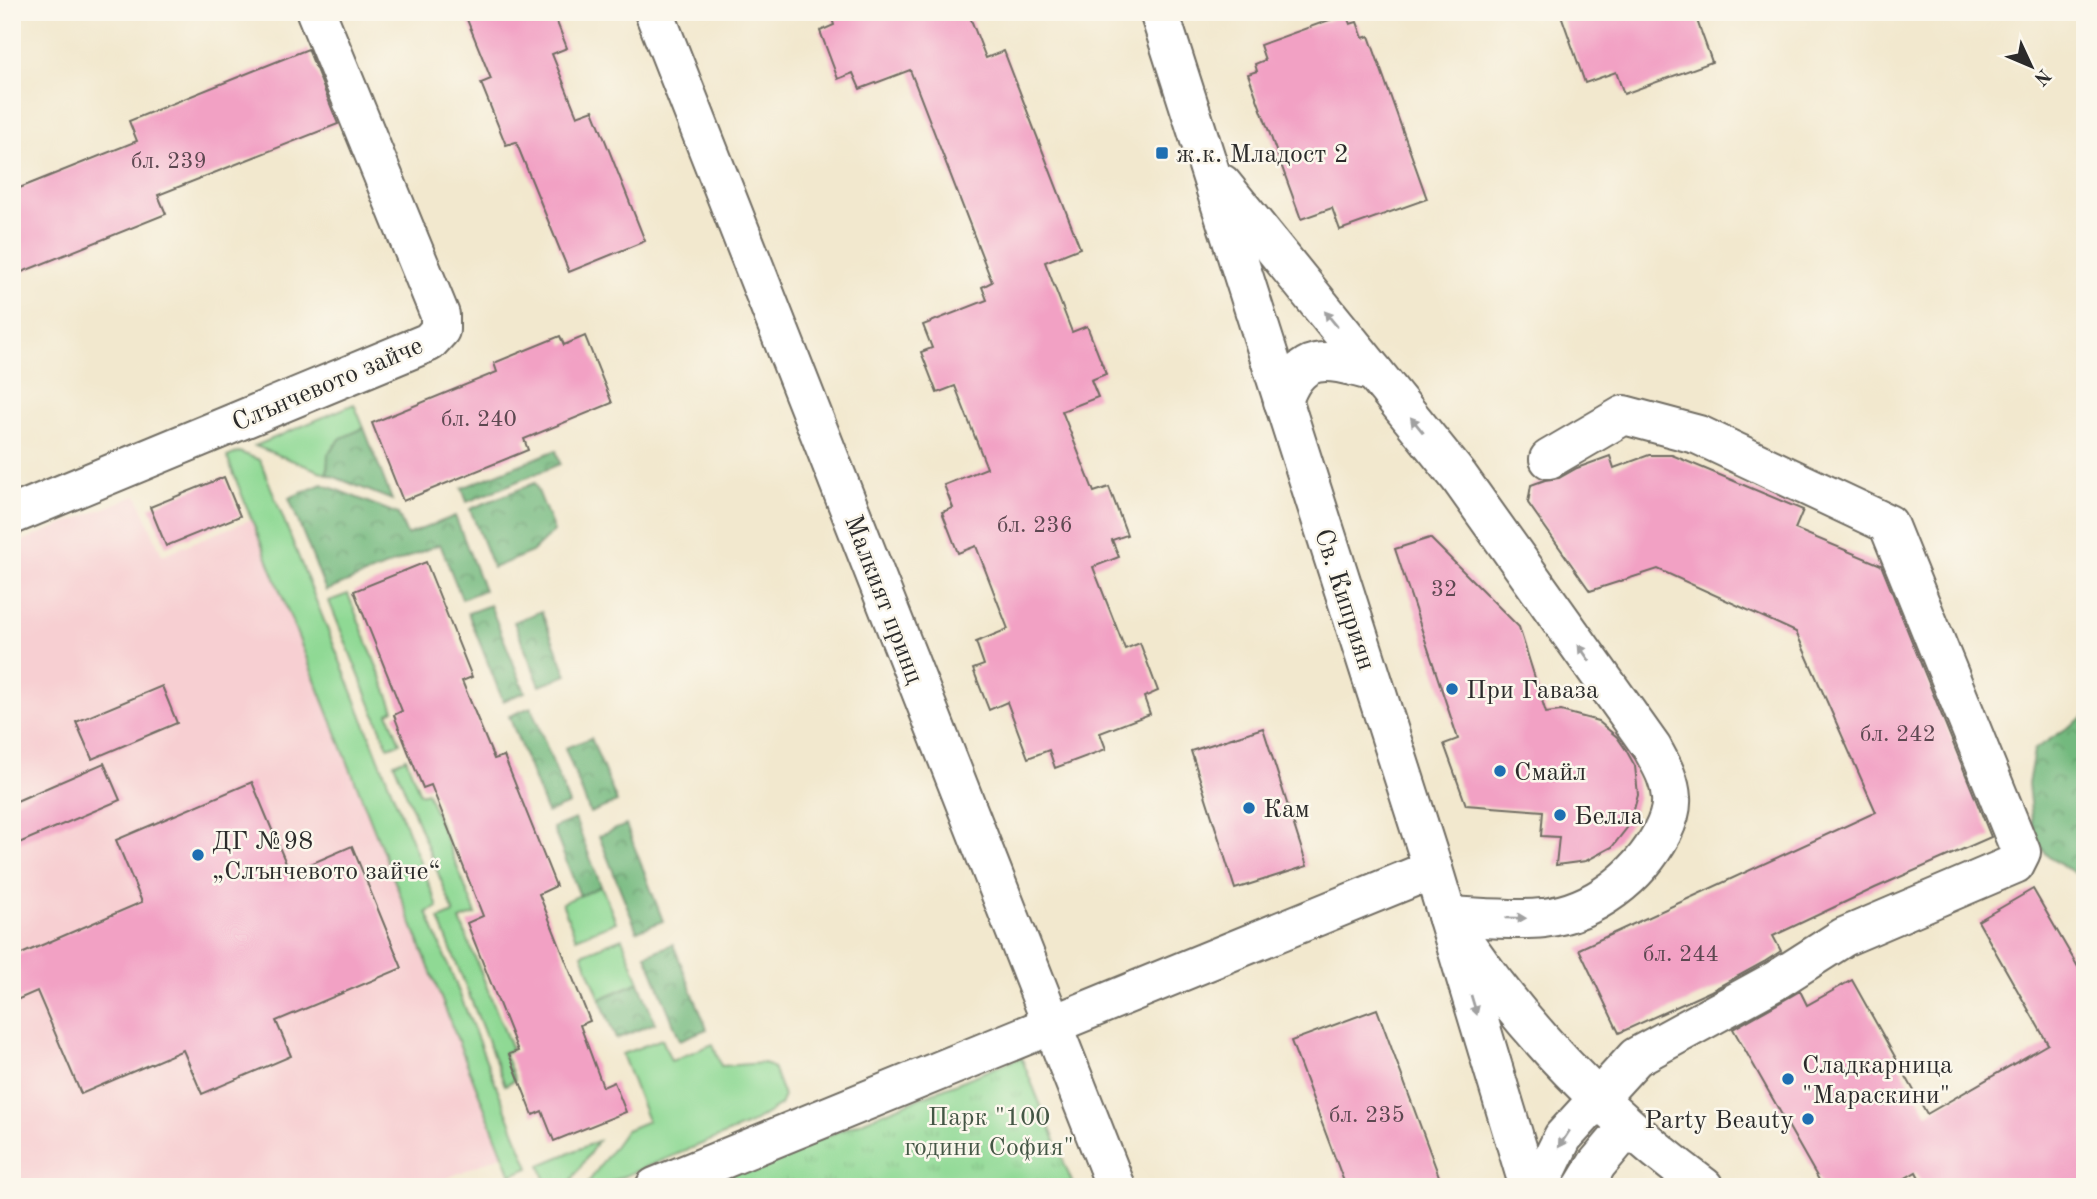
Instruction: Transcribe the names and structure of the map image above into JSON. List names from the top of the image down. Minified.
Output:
{"streets":{"street":["Слънчевото зайче","Малкият принц","Св. Киприян"]},"parks":["Парк \"100 години София\""],"places":{"transit":["ж.к. Младост 2"],"other":["При Гаваза","Смайл","Кам","Белла","ДГ №98 „Слънчевото зайче“","Сладкарница \"Мараскини\"","Party Beauty"]},"house_numbers":["бл. 239","бл. 240","бл. 236","32","бл. 242","бл. 244","бл. 235"],"north":"bottom right"}
